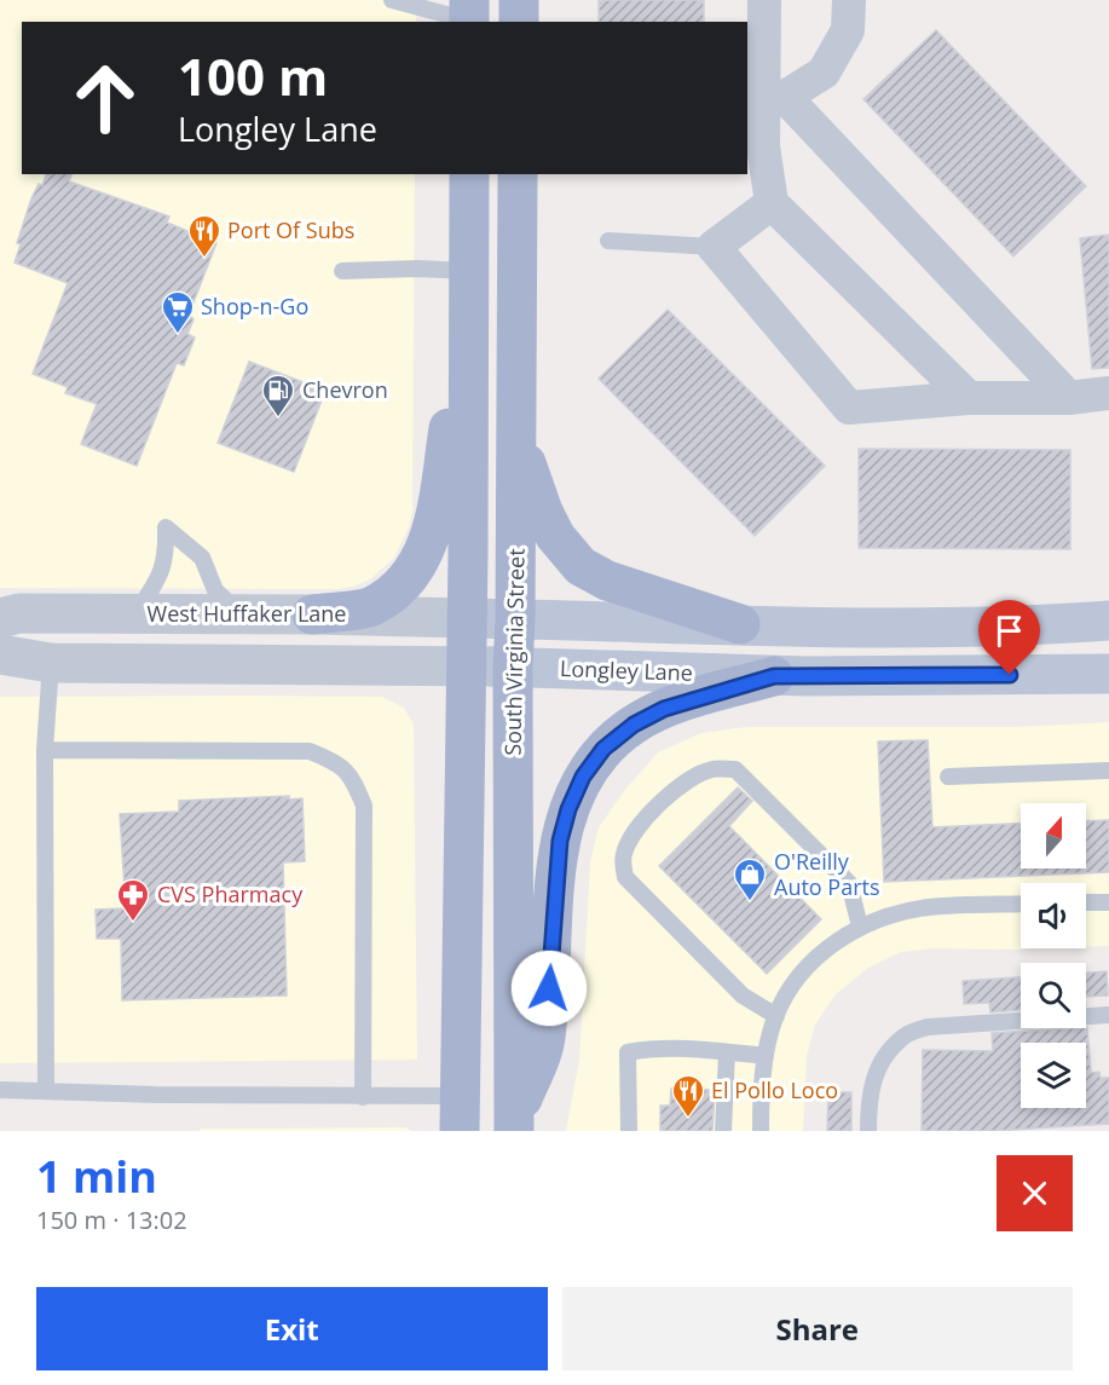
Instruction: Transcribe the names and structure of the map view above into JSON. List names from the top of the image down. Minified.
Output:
{"streets":{"main road":["South Virginia Street","Longley Lane"],"street":["West Huffaker Lane"]},"crossings":[["West Huffaker Lane","South Virginia Street"],["South Virginia Street","Longley Lane"]],"places":{"restaurant":["Port Of Subs","El Pollo Loco"],"supermarket":["Shop-n-Go"],"fuel station":["Chevron"],"shop":["O'Reilly Auto Parts"],"pharmacy":["CVS Pharmacy"]},"north":"top","page":{"turn":["100 m","Longley Lane"],"heading":["1 min","150 m · 13:02"],"buttons":["Exit","Share"]}}
